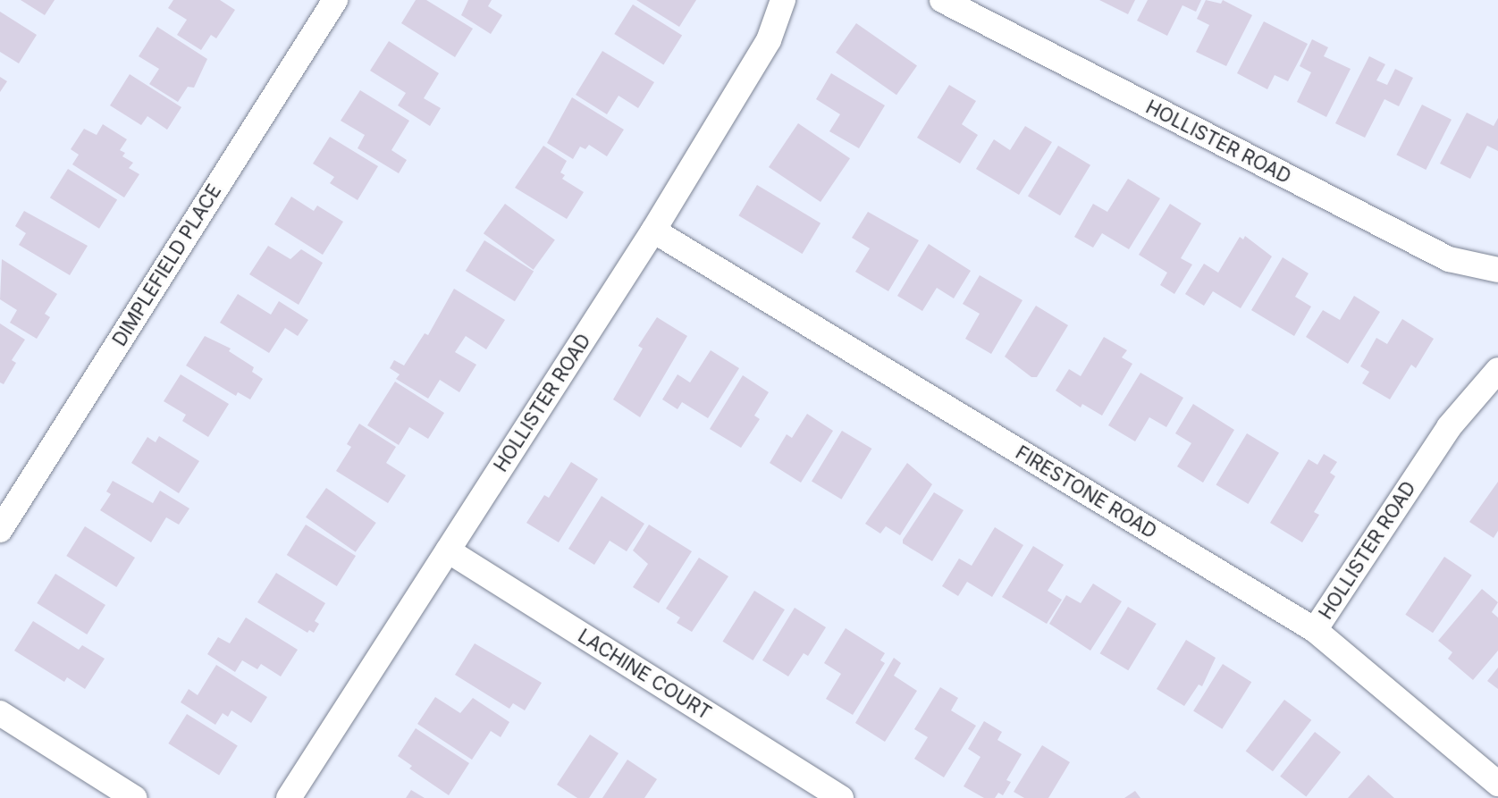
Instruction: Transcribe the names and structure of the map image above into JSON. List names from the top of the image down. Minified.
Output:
{"streets":{"street":["HOLLISTER ROAD","DIMPLEFIELD PLACE","FIRESTONE ROAD","LACHINE COURT"]},"crossings":[["HOLLISTER ROAD","FIRESTONE ROAD"],["HOLLISTER ROAD","LACHINE COURT"]]}
